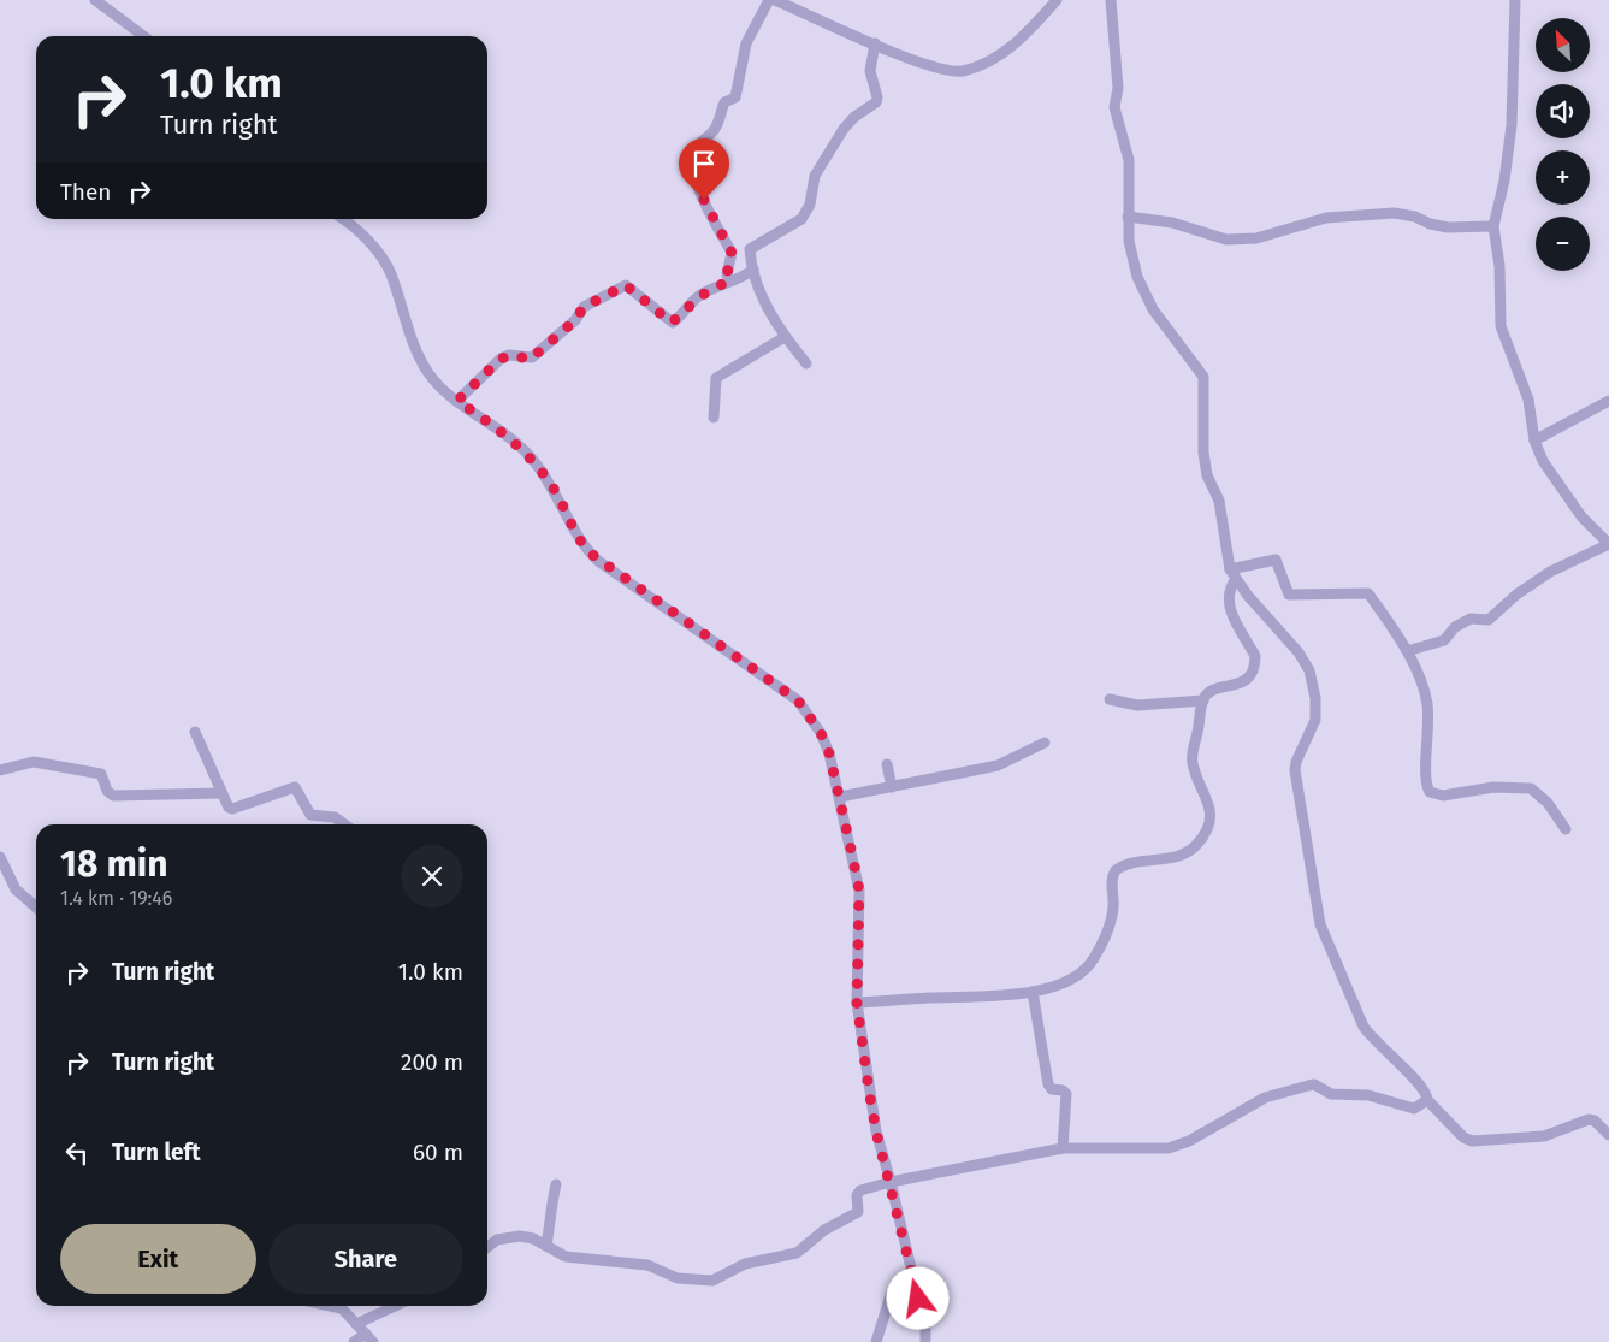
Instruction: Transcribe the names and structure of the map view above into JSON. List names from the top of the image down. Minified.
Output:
{"north":"top left","page":{"map_buttons":["+","−"],"turn":["1.0 km","Turn right"],"then":"Then","heading":["18 min","1.4 km · 19:46"],"list":[{"name":"Turn right","value":"1.0 km"},{"name":"Turn right","value":"200 m"},{"name":"Turn left","value":"60 m"}],"buttons":["Exit","Share"]}}
